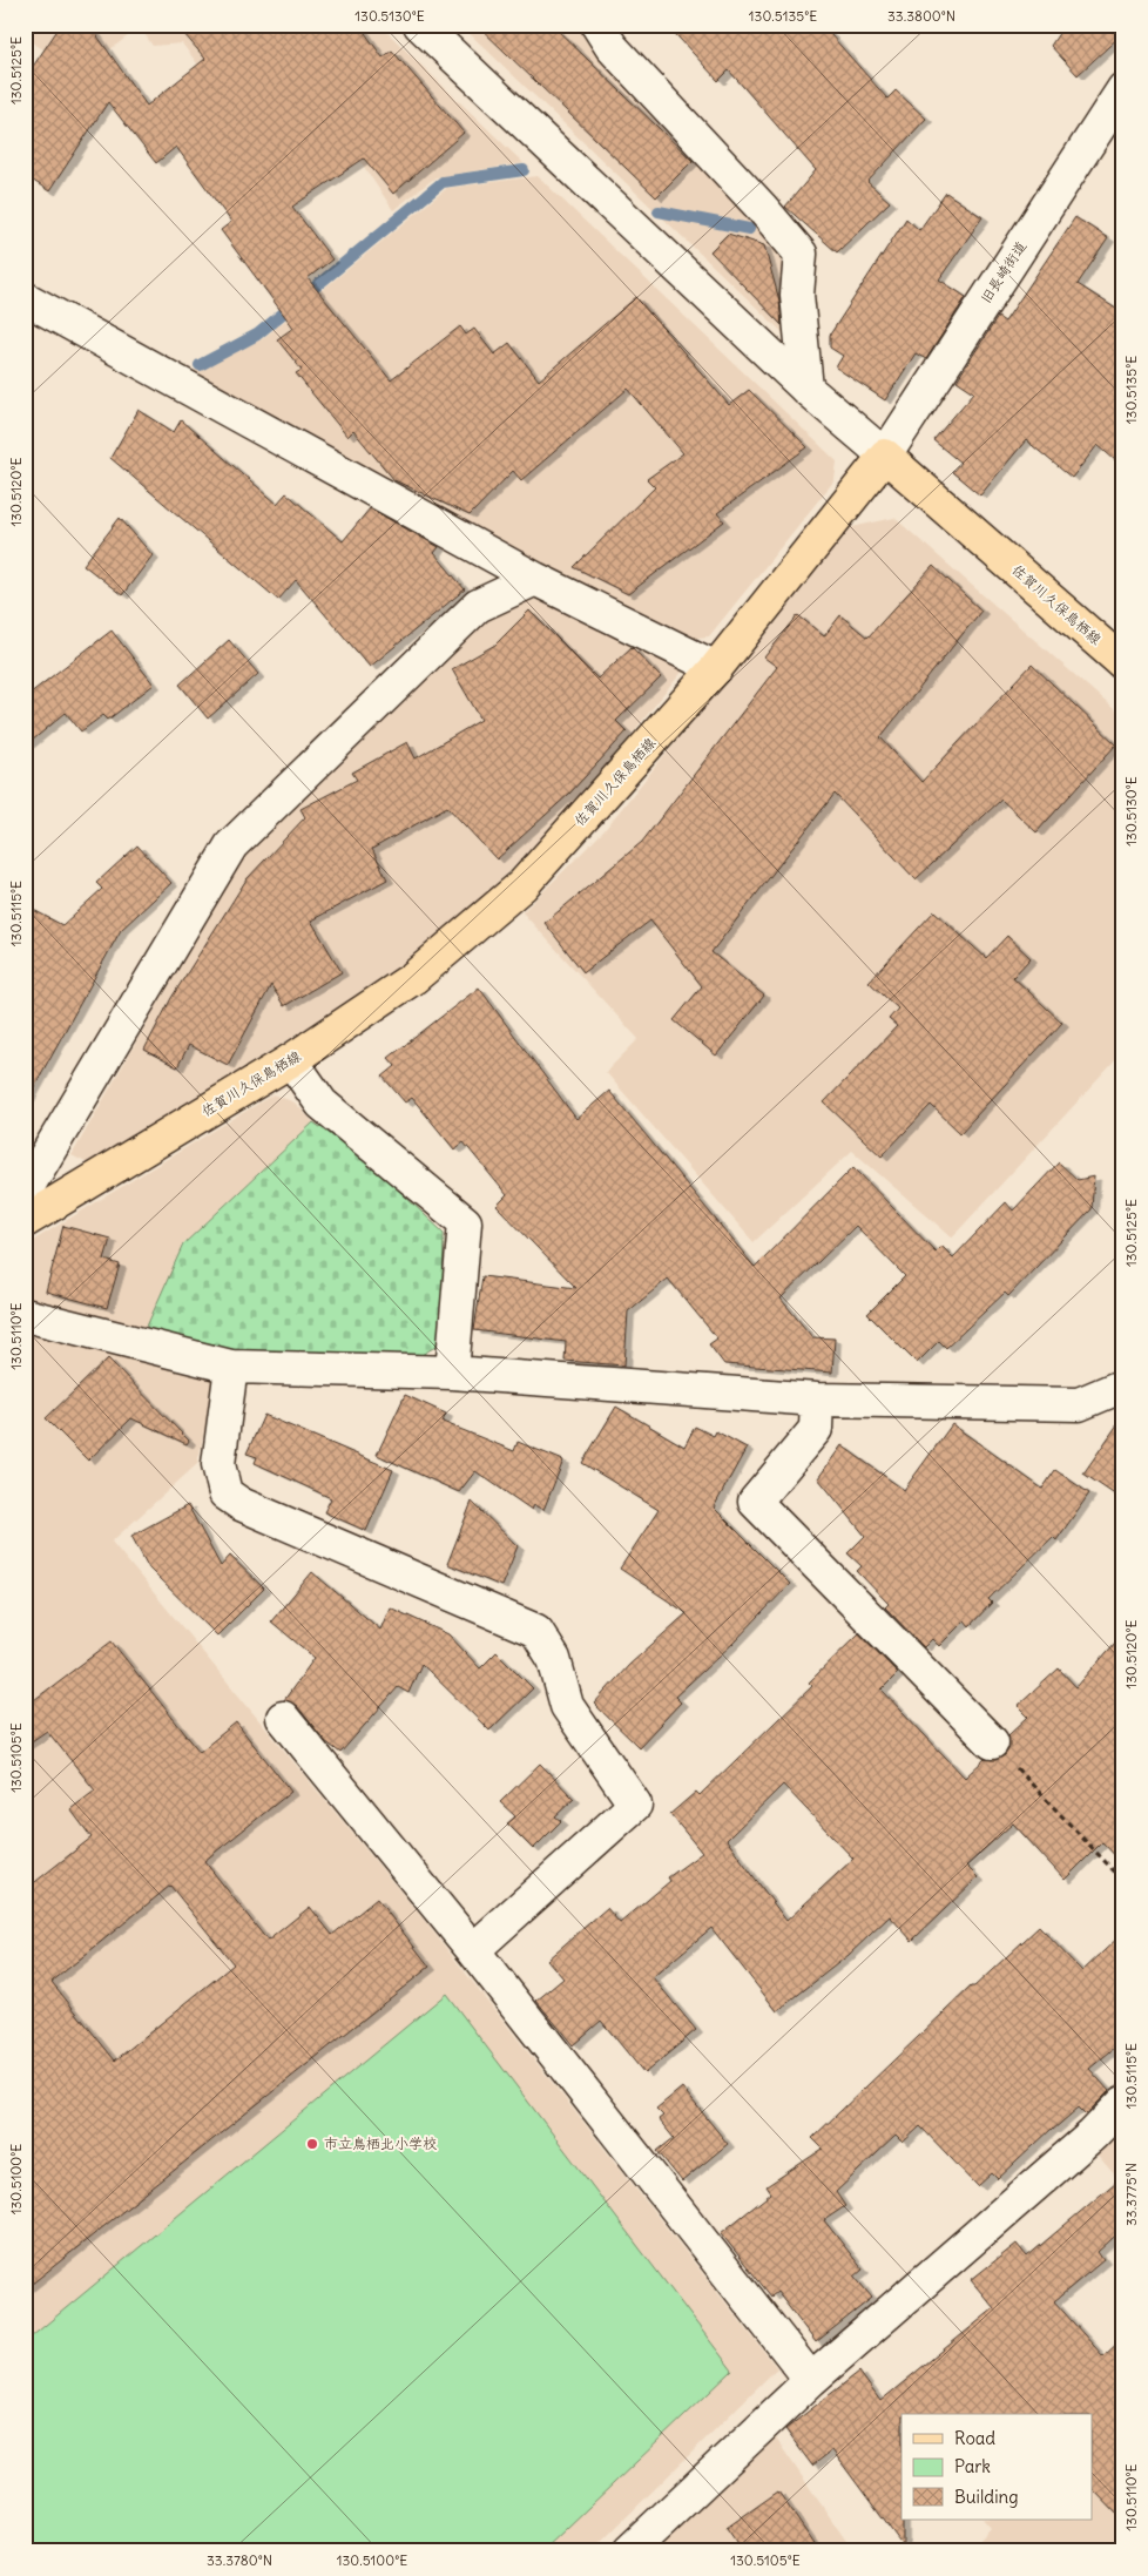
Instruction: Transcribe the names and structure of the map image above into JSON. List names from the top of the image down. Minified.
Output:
{"streets":{"main road":["佐賀川久保鳥栖線"],"street":["旧長崎街道"]},"crossings":[["旧長崎街道","佐賀川久保鳥栖線"]],"places":["市立鳥栖北小学校"],"legend":["Road","Park","Building"],"coordinates":["130.5130°E","130.5135°E","33.3800°N","130.5125°E","130.5120°E","130.5115°E","130.5110°E","130.5105°E","130.5100°E","33.3775°N","33.3780°N"]}
